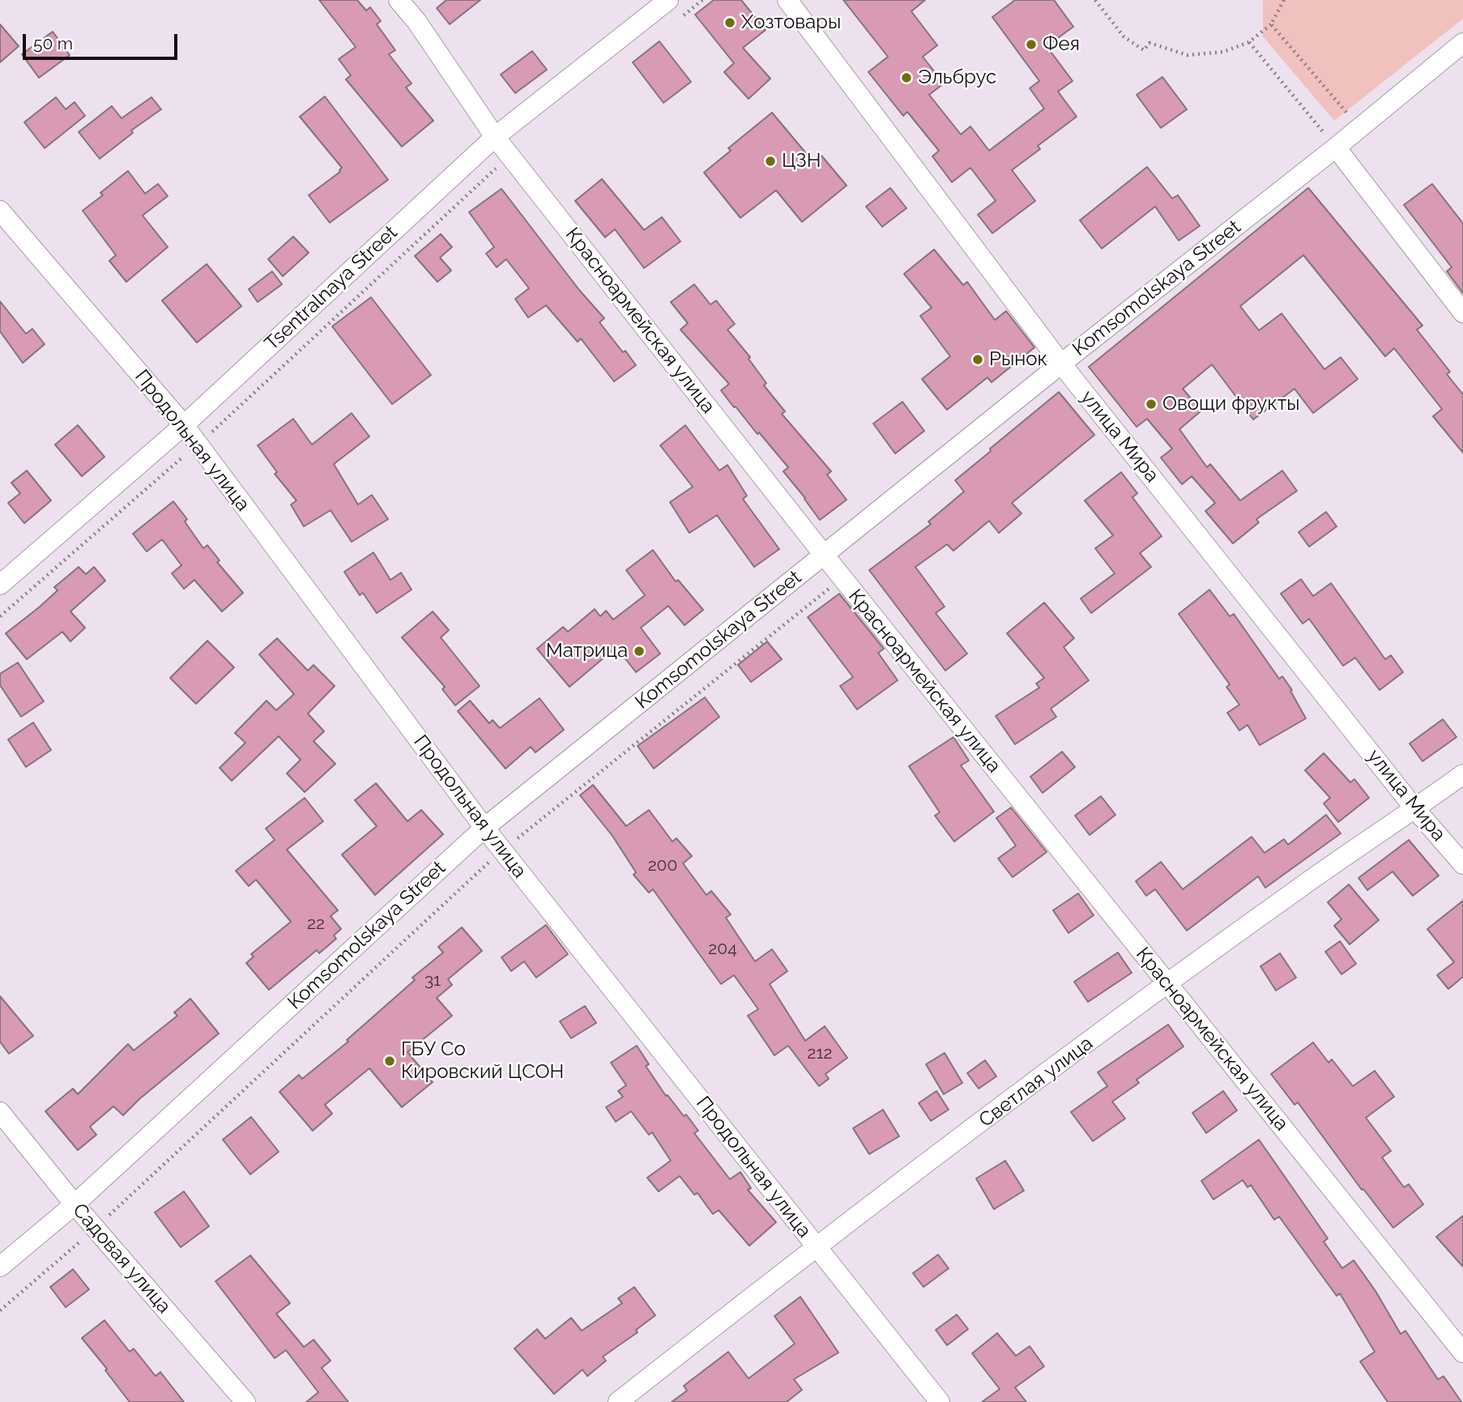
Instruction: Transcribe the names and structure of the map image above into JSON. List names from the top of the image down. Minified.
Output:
{"streets":{"street":["Tsentralnaya Street","Komsomolskaya Street","Красноармейская улица","улица Мира","Продольная улица","Светлая улица","Садовая улица"]},"crossings":[["Tsentralnaya Street","Красноармейская улица"],["Tsentralnaya Street","Продольная улица"],["Komsomolskaya Street","Красноармейская улица"],["Komsomolskaya Street","улица Мира"],["Komsomolskaya Street","Продольная улица"],["Komsomolskaya Street","Садовая улица"],["Красноармейская улица","Светлая улица"],["улица Мира","Светлая улица"],["Продольная улица","Светлая улица"]],"places":["Хозтовары","Фея","Эльбрус","ЦЗН","Рынок","Овощи фрукты","Матрица","ГБУ Со Кировский ЦСОН"],"house_numbers":["200","22","204","31","212"],"scale_bar":"50 m"}
